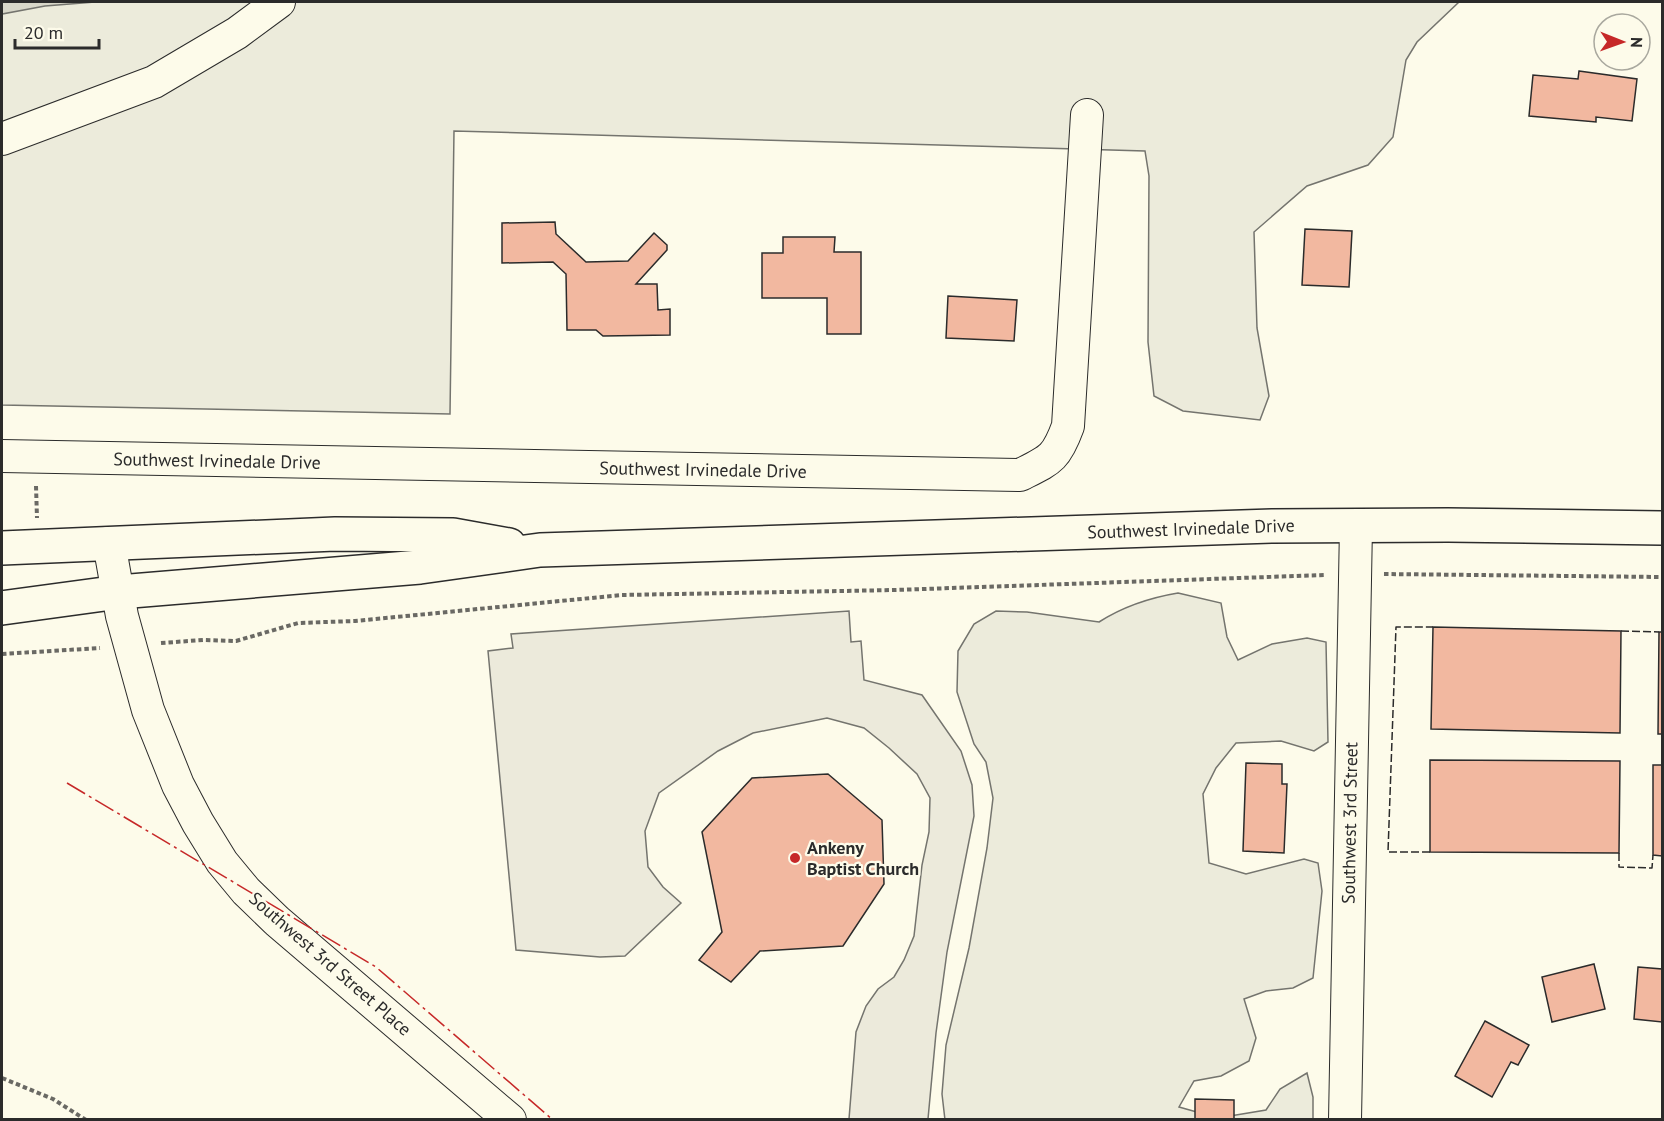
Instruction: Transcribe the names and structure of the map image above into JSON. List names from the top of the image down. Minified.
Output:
{"streets":{"main road":["Southwest Irvinedale Drive"],"street":["Southwest 3rd Street","Southwest 3rd Street Place"]},"crossings":[["Southwest Irvinedale Drive","Southwest 3rd Street"],["Southwest Irvinedale Drive","Southwest 3rd Street Place"]],"places":["Ankeny Baptist Church"],"scale_bar":"20 m","north":"right"}
